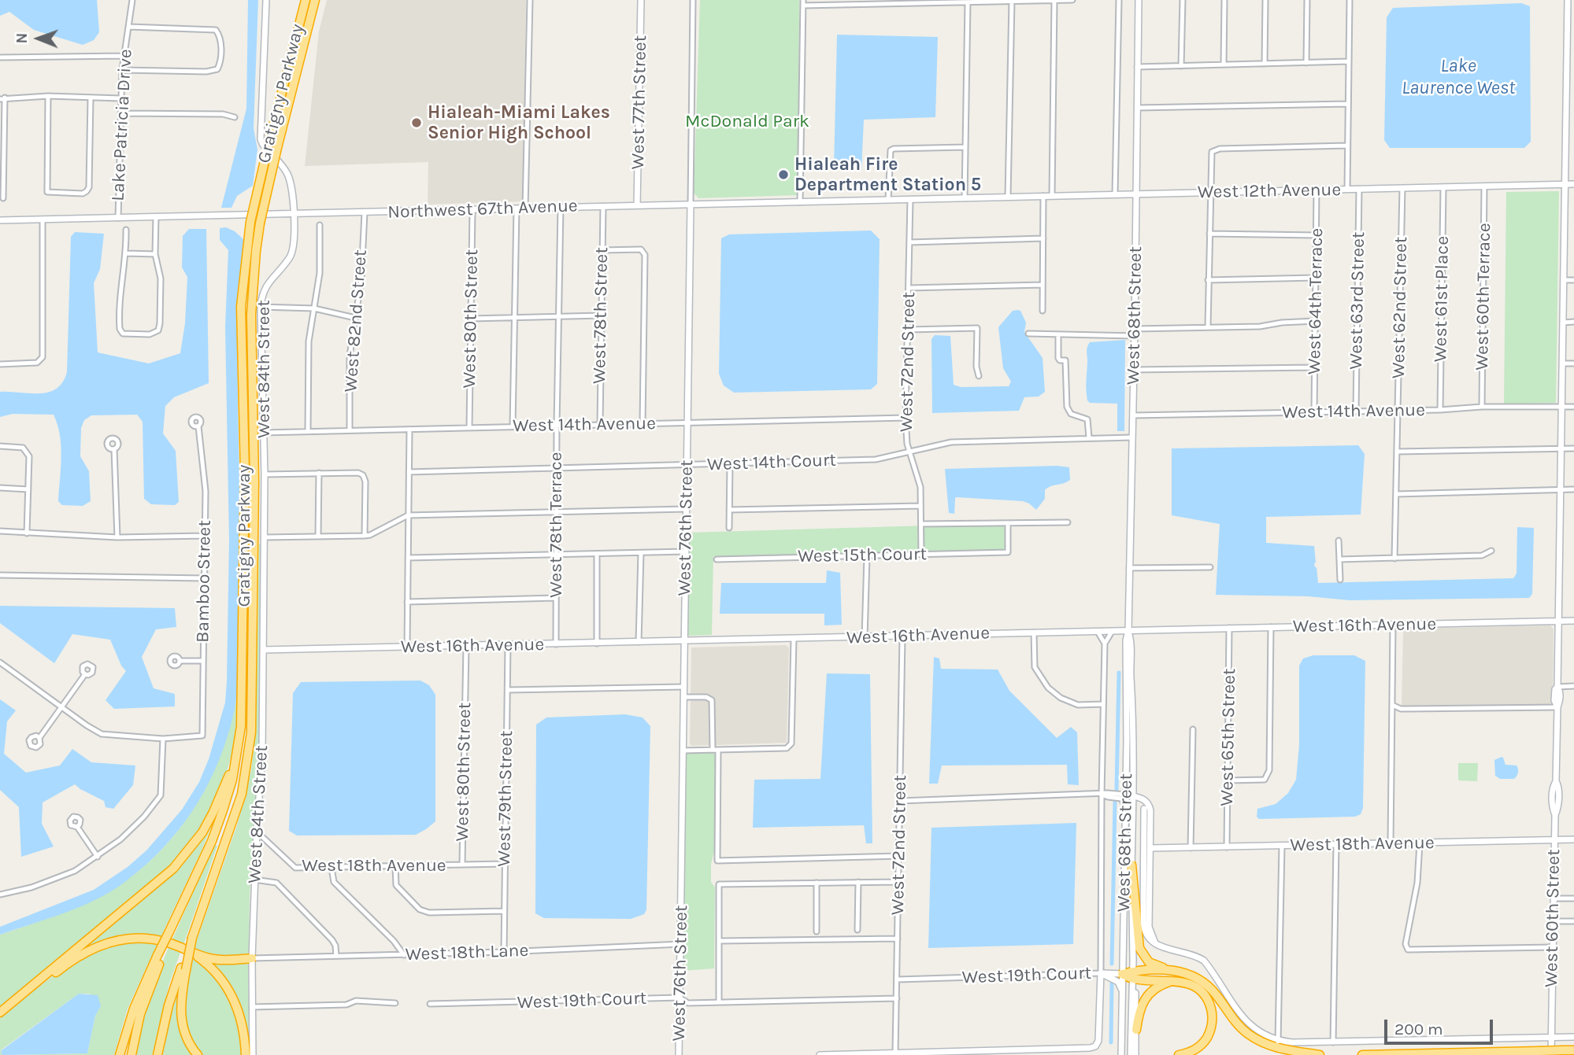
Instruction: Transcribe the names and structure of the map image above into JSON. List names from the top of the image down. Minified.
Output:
{"streets":{"highway":["Gratigny Parkway"],"street":["West 77th Street","Lake Patricia Drive","West 12th Avenue","Northwest 67th Avenue","West 60th Terrace","West 61st Place","West 63rd Street","West 64th Terrace","West 62nd Street","West 78th Street","West 68th Street","West 80th Street","West 82nd Street","West 72nd Street","West 84th Street","West 14th Avenue","West 14th Court","West 78th Terrace","West 76th Street","West 15th Court","Bamboo Street","West 16th Avenue","West 65th Street","West 79th Street","West 18th Avenue","West 60th Street","West 18th Lane","West 19th Court"]},"crossings":[["West 77th Street","Northwest 67th Avenue"],["Lake Patricia Drive","Northwest 67th Avenue"],["West 12th Avenue","Northwest 67th Avenue"],["West 12th Avenue","West 60th Terrace"],["West 12th Avenue","West 61st Place"],["West 12th Avenue","West 63rd Street"],["West 12th Avenue","West 64th Terrace"],["West 12th Avenue","West 62nd Street"],["West 12th Avenue","West 68th Street"],["West 12th Avenue","West 60th Street"],["Northwest 67th Avenue","West 78th Street"],["Northwest 67th Avenue","West 80th Street"],["Northwest 67th Avenue","West 82nd Street"],["Northwest 67th Avenue","West 72nd Street"],["Northwest 67th Avenue","West 84th Street"],["Northwest 67th Avenue","West 78th Terrace"],["Northwest 67th Avenue","West 76th Street"],["West 60th Terrace","West 14th Avenue"],["West 61st Place","West 14th Avenue"],["West 63rd Street","West 14th Avenue"],["West 64th Terrace","West 14th Avenue"],["West 62nd Street","West 14th Avenue"],["West 78th Street","West 14th Avenue"],["West 68th Street","West 72nd Street"],["West 68th Street","West 14th Avenue"],["West 68th Street","West 14th Court"],["West 68th Street","West 16th Avenue"],["West 68th Street","West 19th Court"],["West 80th Street","West 14th Avenue"],["West 80th Street","West 16th Avenue"],["West 80th Street","West 18th Avenue"],["West 82nd Street","West 14th Avenue"],["West 72nd Street","West 14th Avenue"],["West 72nd Street","West 14th Court"],["West 72nd Street","West 15th Court"],["West 72nd Street","West 16th Avenue"],["West 72nd Street","West 19th Court"],["West 84th Street","West 14th Avenue"],["West 84th Street","West 16th Avenue"],["West 84th Street","West 18th Avenue"],["West 84th Street","West 18th Lane"],["West 14th Avenue","West 78th Terrace"],["West 14th Avenue","West 76th Street"],["West 14th Avenue","West 60th Street"],["West 14th Court","West 78th Terrace"],["West 14th Court","West 76th Street"],["West 78th Terrace","West 16th Avenue"],["West 76th Street","West 16th Avenue"],["West 76th Street","West 18th Lane"],["West 76th Street","West 19th Court"],["West 16th Avenue","West 65th Street"],["West 16th Avenue","West 79th Street"],["West 16th Avenue","West 60th Street"],["West 65th Street","West 18th Avenue"],["West 79th Street","West 18th Avenue"],["West 79th Street","West 18th Lane"],["West 18th Avenue","West 60th Street"]],"water":["Lake Laurence West"],"parks":["McDonald Park"],"places":["Hialeah-Miami Lakes Senior High School","Hialeah Fire Department Station 5"],"scale_bar":"200 m","north":"left"}
